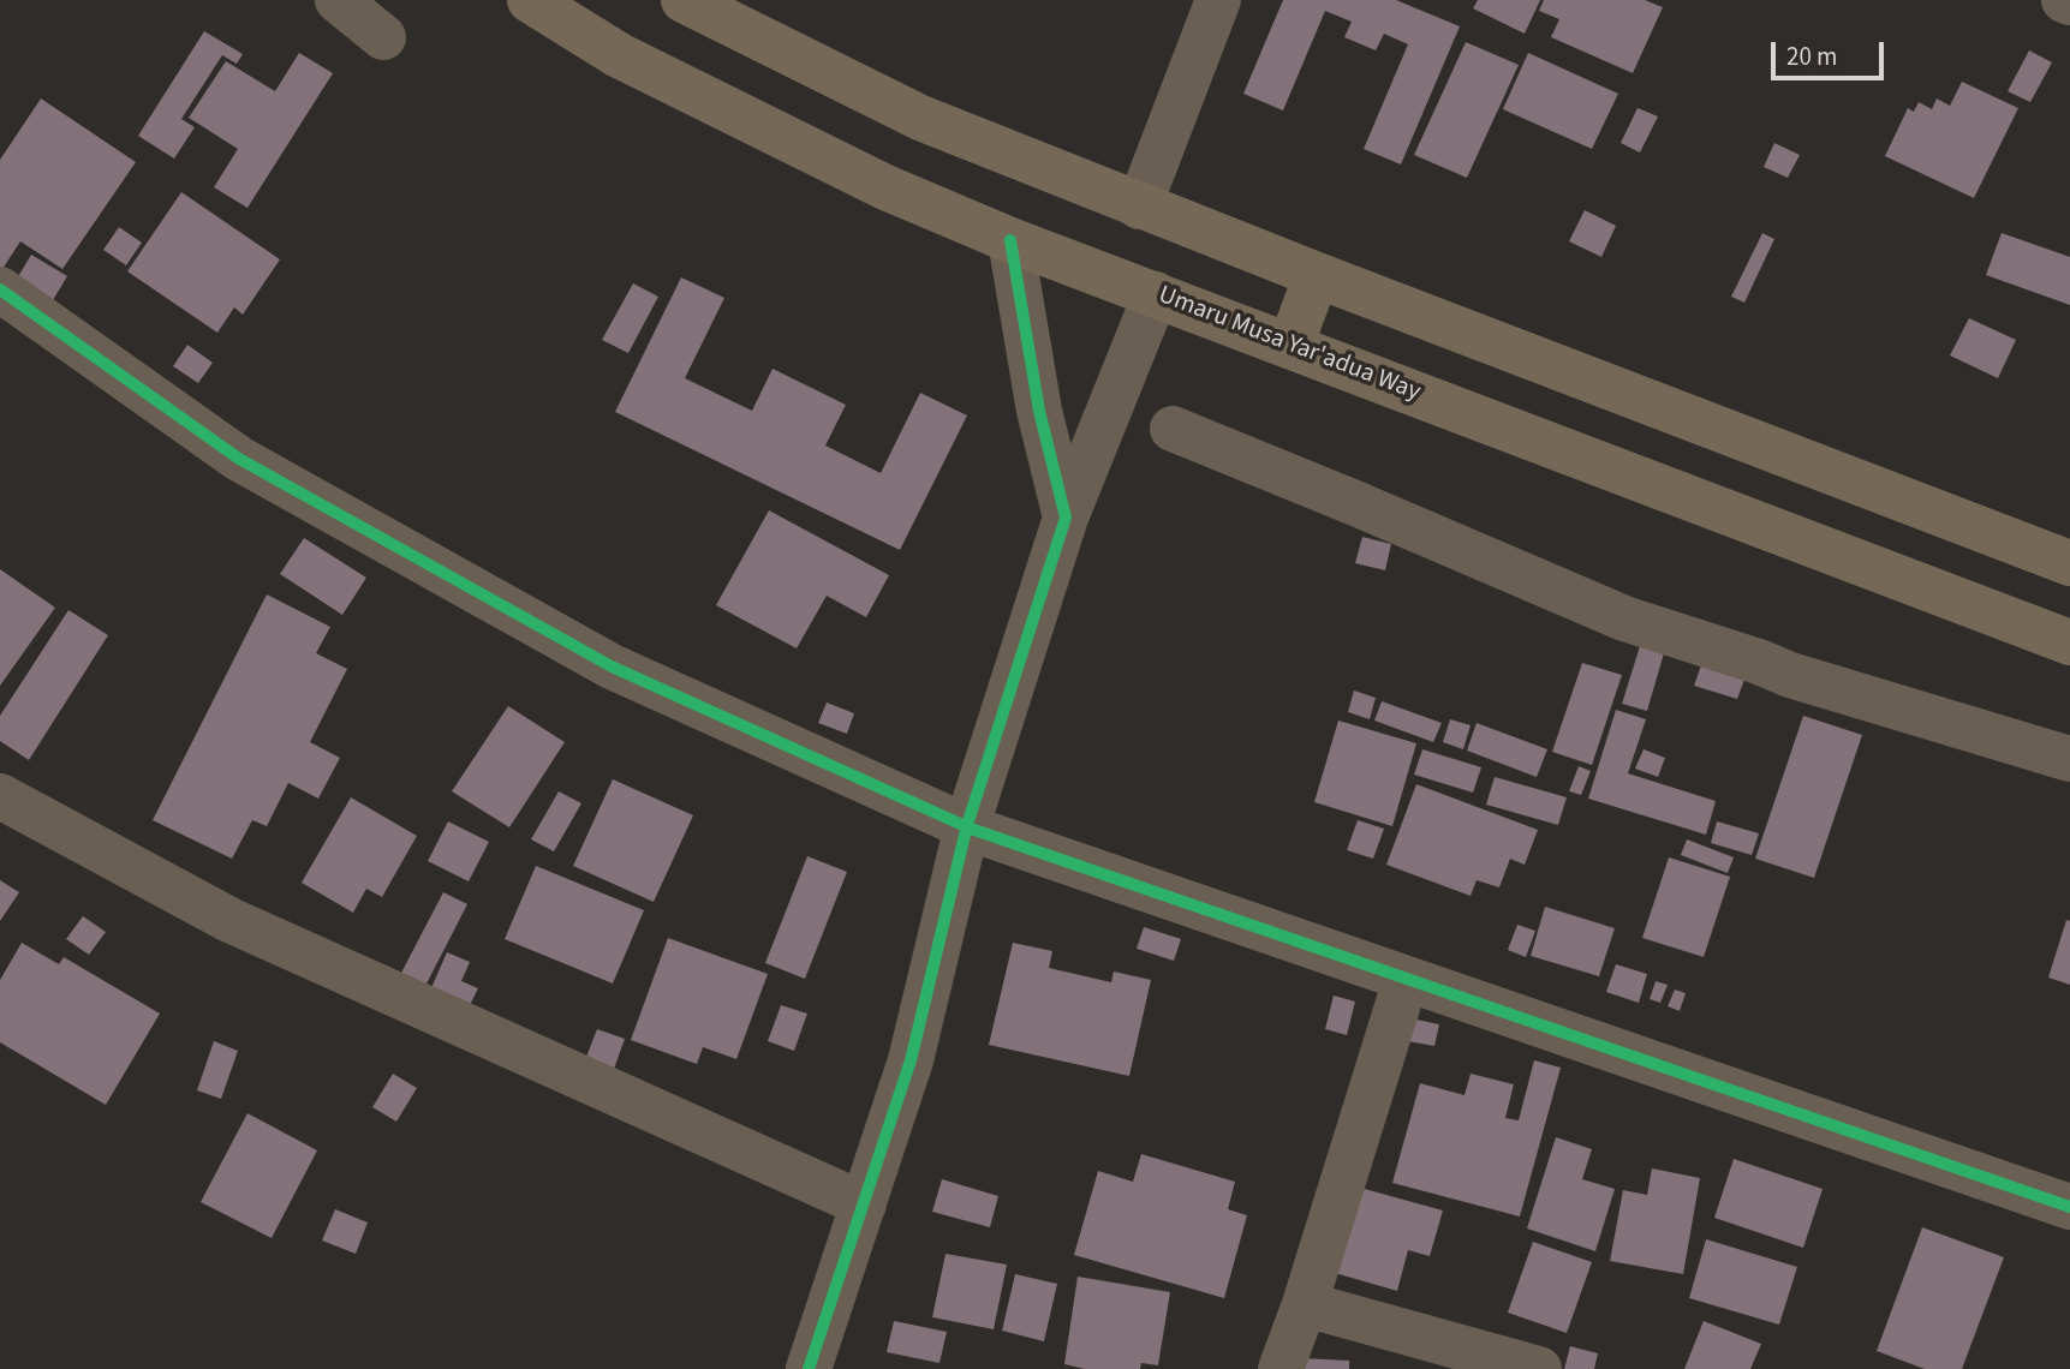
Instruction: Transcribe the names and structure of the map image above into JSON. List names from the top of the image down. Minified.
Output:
{"streets":{"main road":["Umaru Musa Yar'adua Way"]},"scale_bar":"20 m"}
